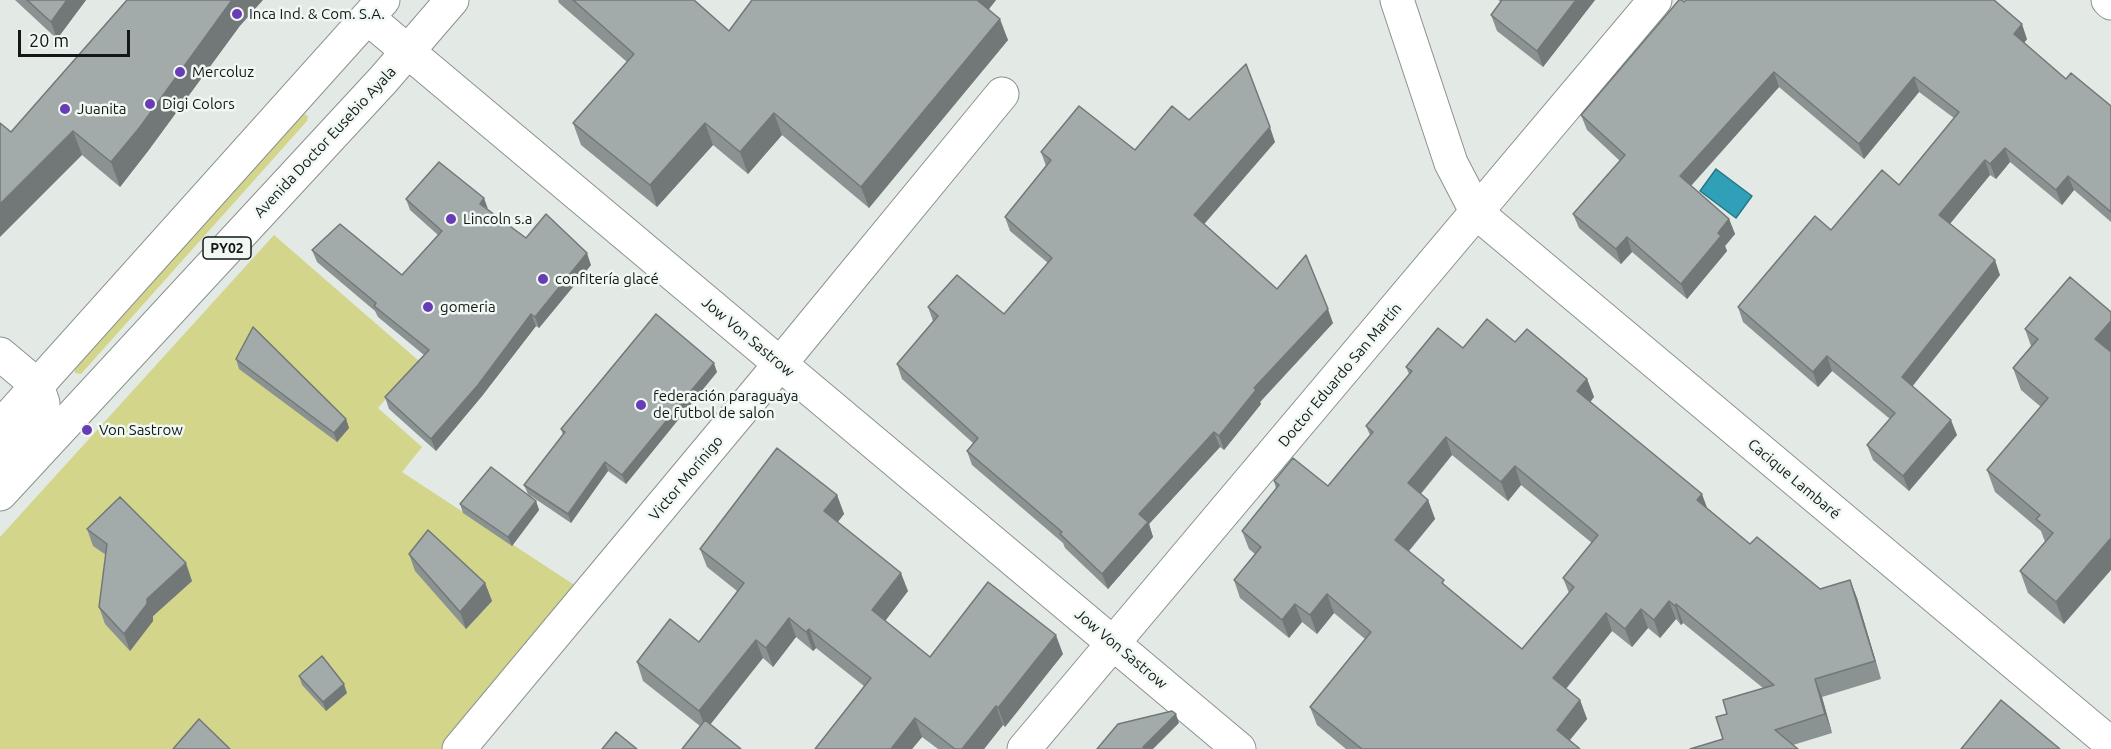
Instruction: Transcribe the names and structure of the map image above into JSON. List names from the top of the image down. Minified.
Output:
{"streets":{"main road":["Avenida Doctor Eusebio Ayala","PY02","Jow Von Sastrow","Doctor Eduardo San Martín","Victor Morínigo","Cacique Lambaré"]},"crossings":[["Avenida Doctor Eusebio Ayala","Jow Von Sastrow"],["Jow Von Sastrow","Doctor Eduardo San Martín"],["Jow Von Sastrow","Victor Morínigo"],["Doctor Eduardo San Martín","Cacique Lambaré"]],"places":["Inca Ind. & Com. S.A.","Mercoluz","Digi Colors","Juanita","Lincoln s.a","confitería glacé","gomeria","federación paraguaya de futbol de salon","Von Sastrow"],"scale_bar":"20 m"}
